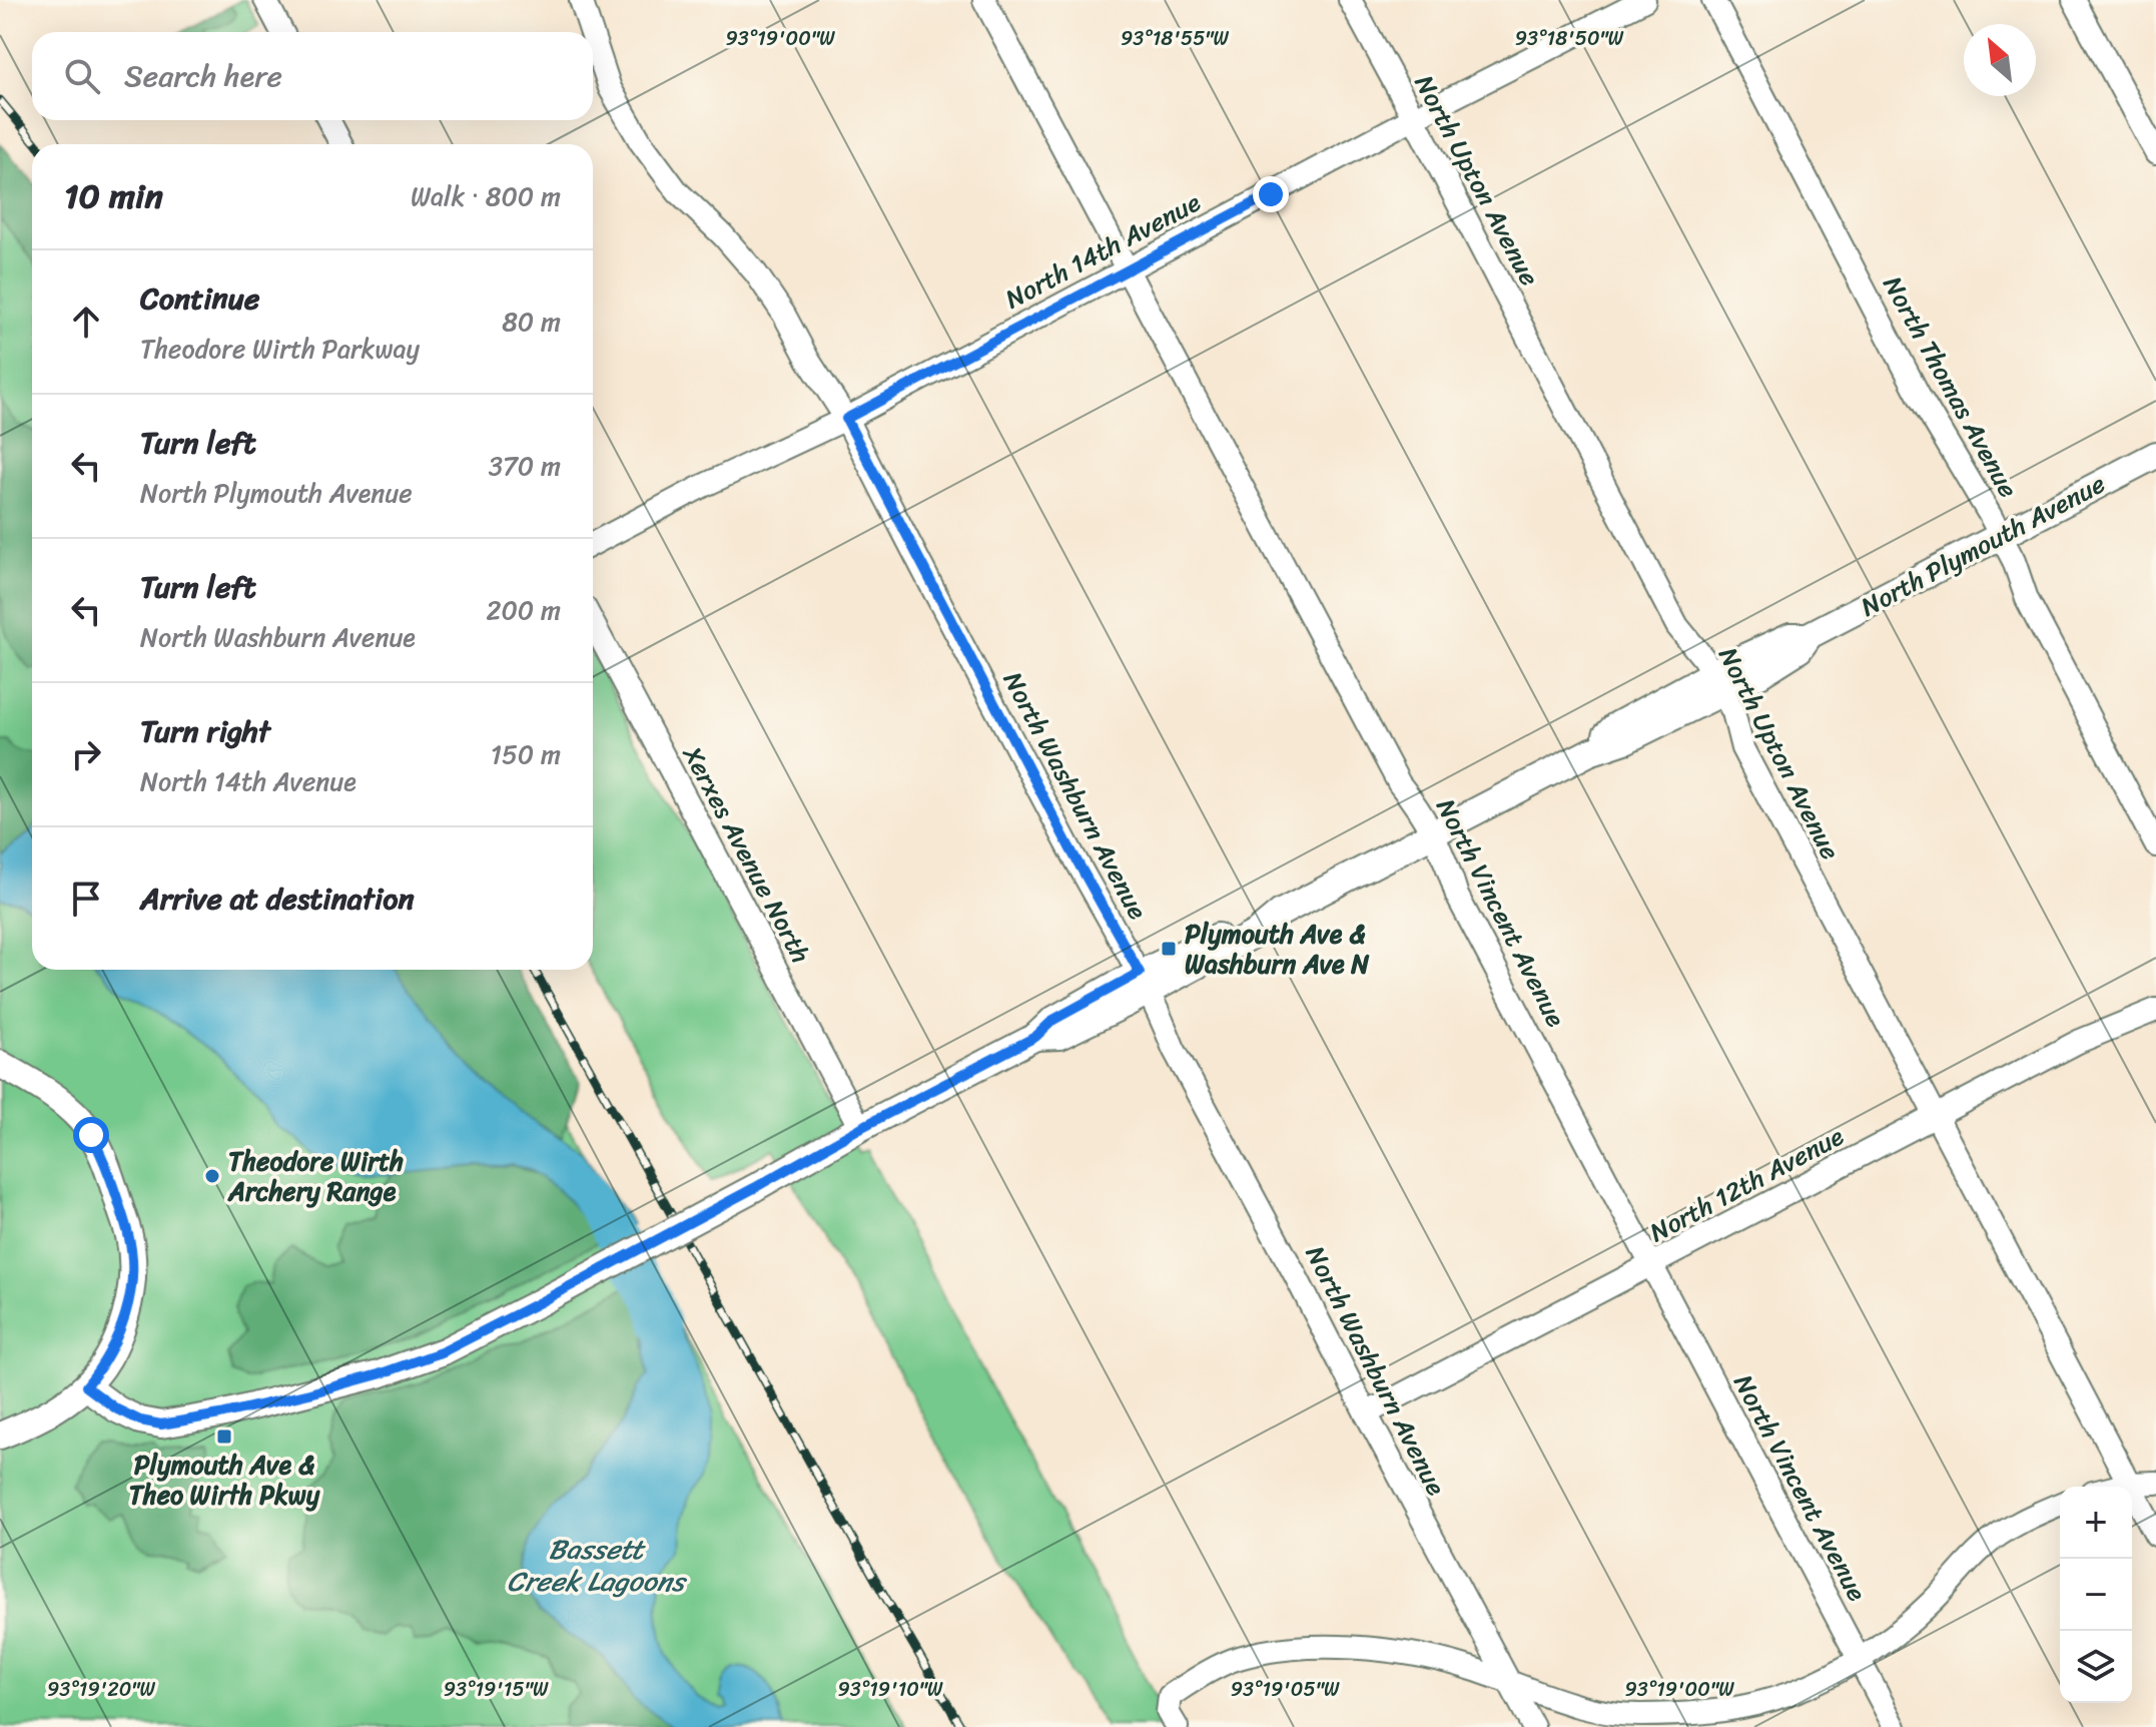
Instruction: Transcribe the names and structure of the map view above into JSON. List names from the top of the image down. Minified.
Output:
{"streets":{"street":["North Upton Avenue","North 14th Avenue","North Thomas Avenue","North Plymouth Avenue","North Washburn Avenue","Xerxes Avenue North","North Vincent Avenue","North 12th Avenue"]},"crossings":[["North Upton Avenue","North 14th Avenue"],["North Upton Avenue","North Plymouth Avenue"],["North Upton Avenue","North 12th Avenue"],["North 14th Avenue","North Washburn Avenue"],["North 14th Avenue","North Vincent Avenue"],["North Thomas Avenue","North Plymouth Avenue"],["North Plymouth Avenue","North Washburn Avenue"],["North Plymouth Avenue","Xerxes Avenue North"],["North Plymouth Avenue","North Vincent Avenue"],["North Washburn Avenue","North 12th Avenue"],["North Vincent Avenue","North 12th Avenue"]],"water":["Bassett Creek Lagoons"],"places":{"transit":["Plymouth Ave & Washburn Ave N","Plymouth Ave & Theo Wirth Pkwy"],"other":["Theodore Wirth Archery Range"]},"north":"top left","page":{"search":"Search here","heading":["10 min","Walk · 800 m"],"list":[["Continue","Theodore Wirth Parkway","80 m"],["Turn left","North Plymouth Avenue","370 m"],["Turn left","North Washburn Avenue","200 m"],["Turn right","North 14th Avenue","150 m"],"Arrive at destination"],"map_buttons":["+","−"]},"coordinates":["93°19'00\"W","93°18'55\"W","93°18'50\"W","93°19'20\"W","93°19'15\"W","93°19'10\"W","93°19'05\"W"]}
